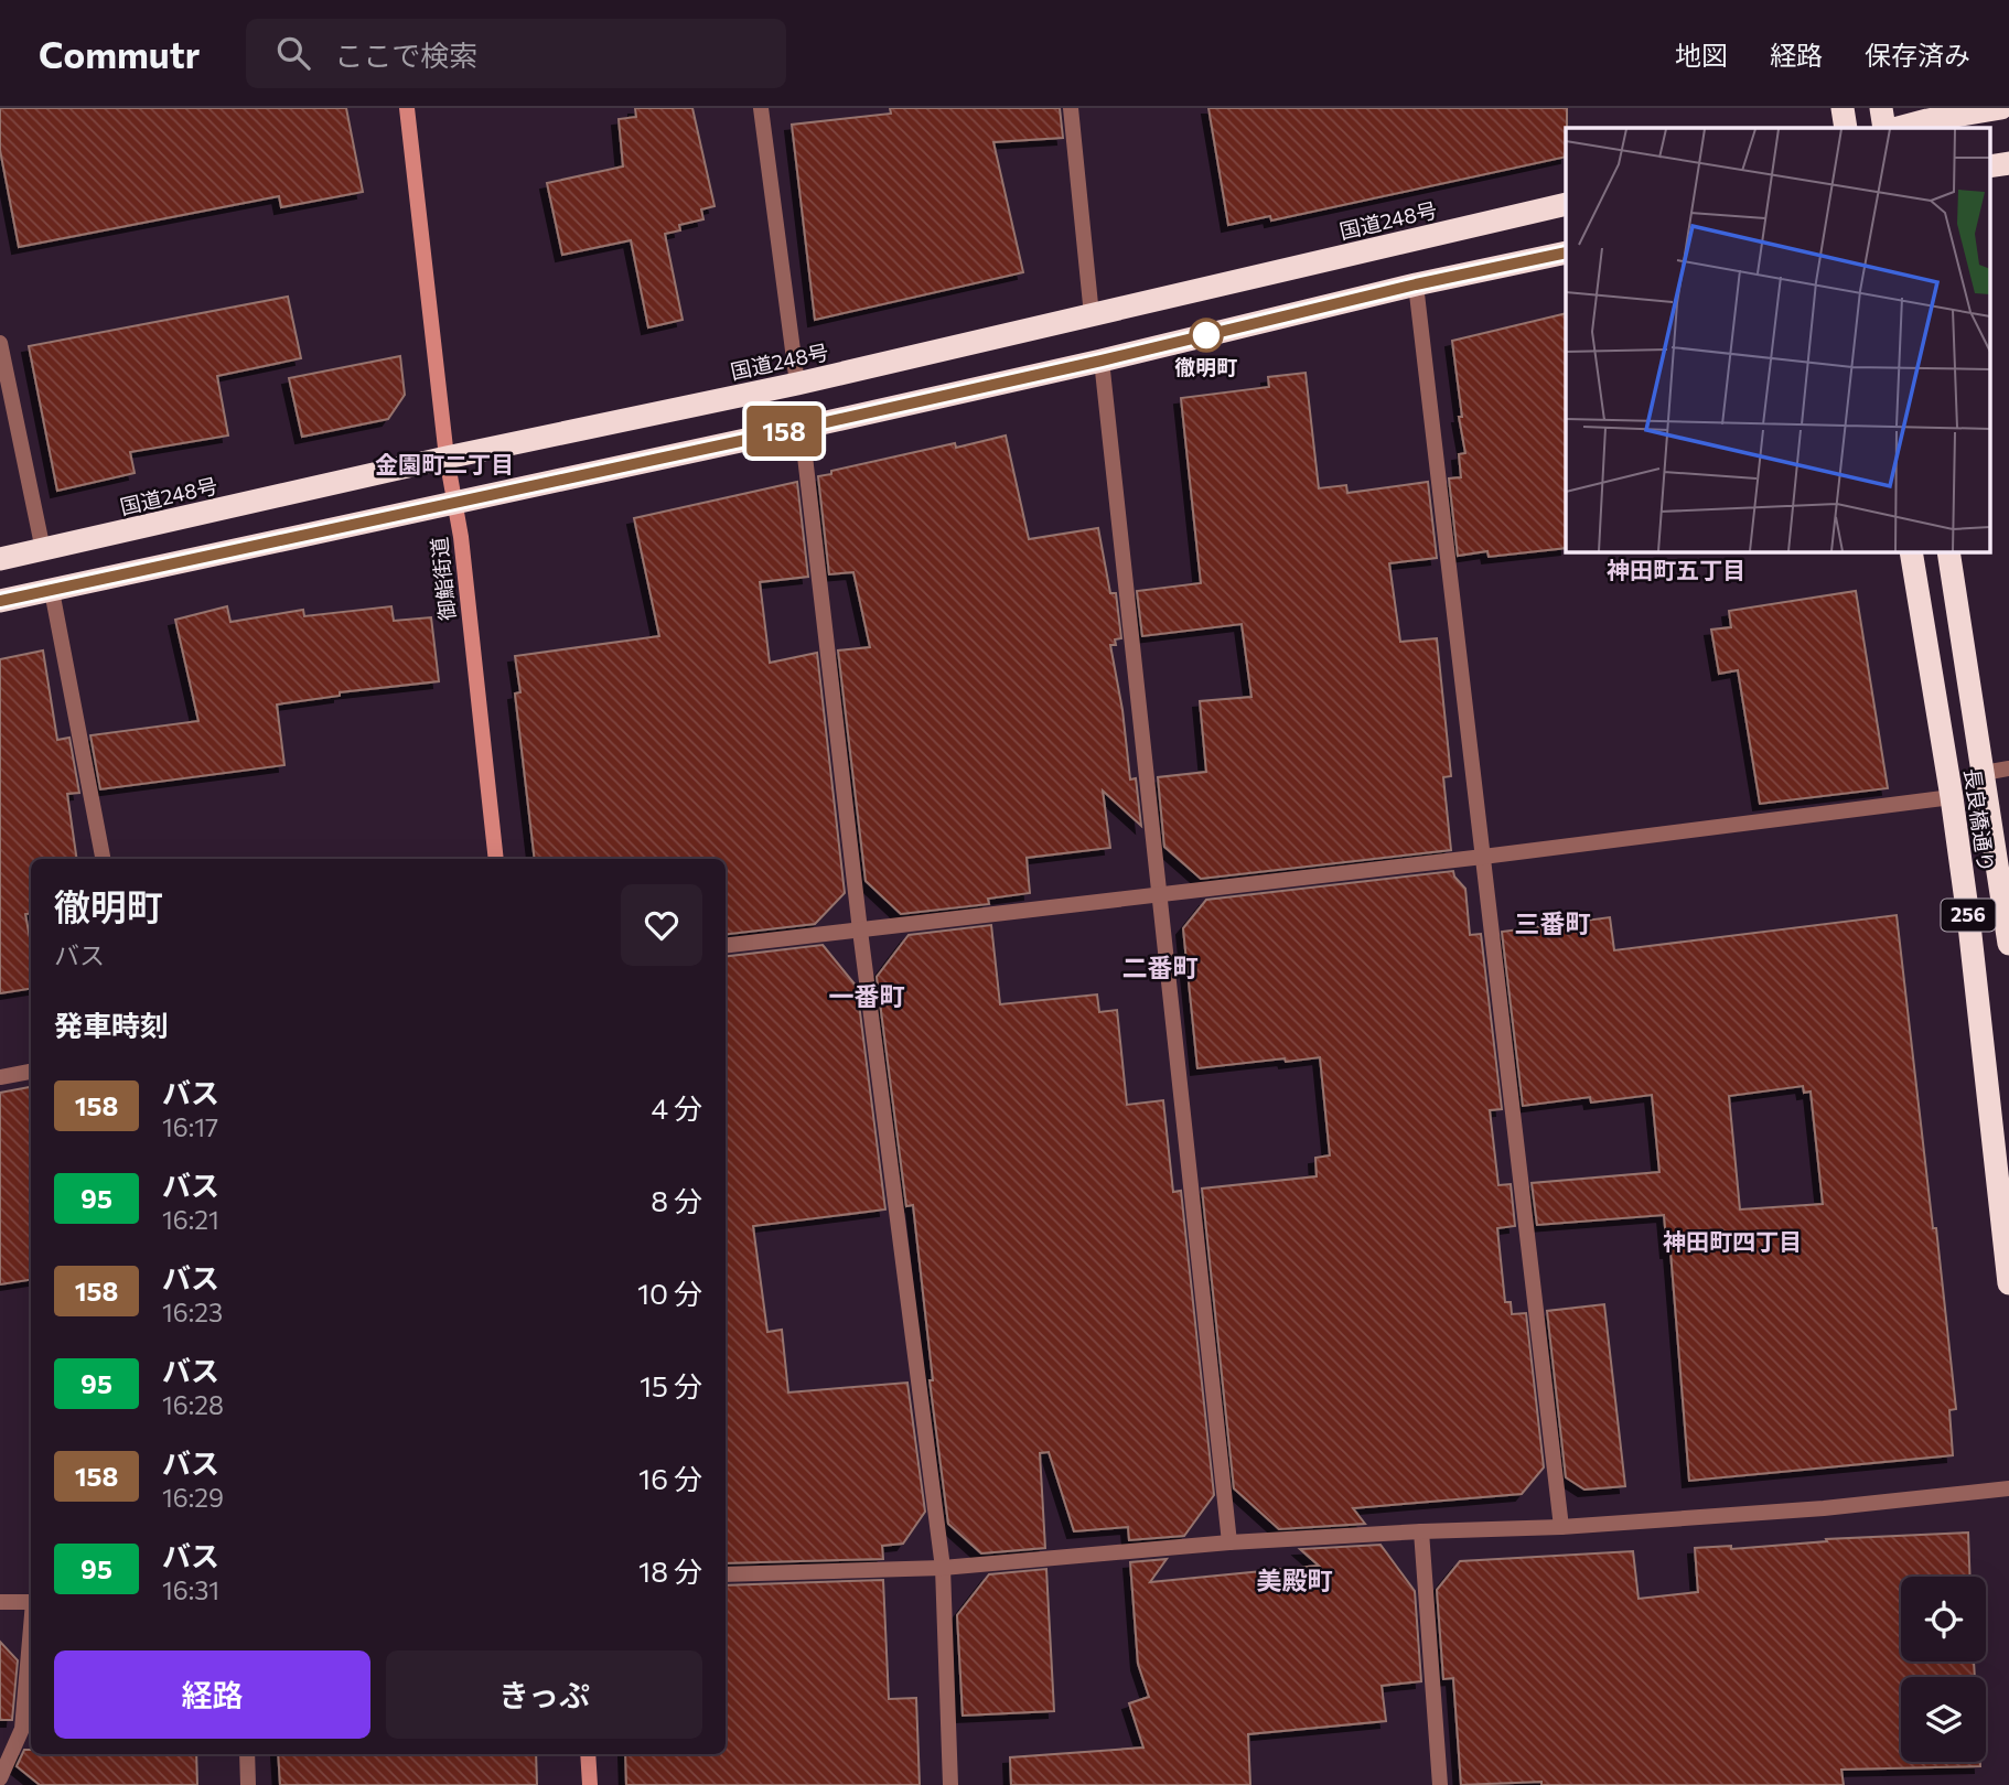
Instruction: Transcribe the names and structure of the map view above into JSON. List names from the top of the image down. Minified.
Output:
{"streets":{"highway":["国道248号","長良橋通り","256"],"street":["御鮨街道"]},"crossings":[["国道248号","御鮨街道"]],"districts":["金園町二丁目","神田町五丁目","三番町","二番町","一番町","神田町四丁目","美殿町"],"places":["徹明町"],"lines":["bus line 158"],"page":{"header":"Commutr","search":"ここで検索","nav":["地図","経路","保存済み"],"on_map":"158","heading":[["徹明町","バス"],"発車時刻"],"list":[{"mark":"158","name":"バス","note":"16:17","value":"4 分"},{"mark":"95","name":"バス","note":"16:21","value":"8 分"},{"mark":"158","name":"バス","note":"16:23","value":"10 分"},{"mark":"95","name":"バス","note":"16:28","value":"15 分"},{"mark":"158","name":"バス","note":"16:29","value":"16 分"},{"mark":"95","name":"バス","note":"16:31","value":"18 分"}],"buttons":["経路","きっぷ"]}}
